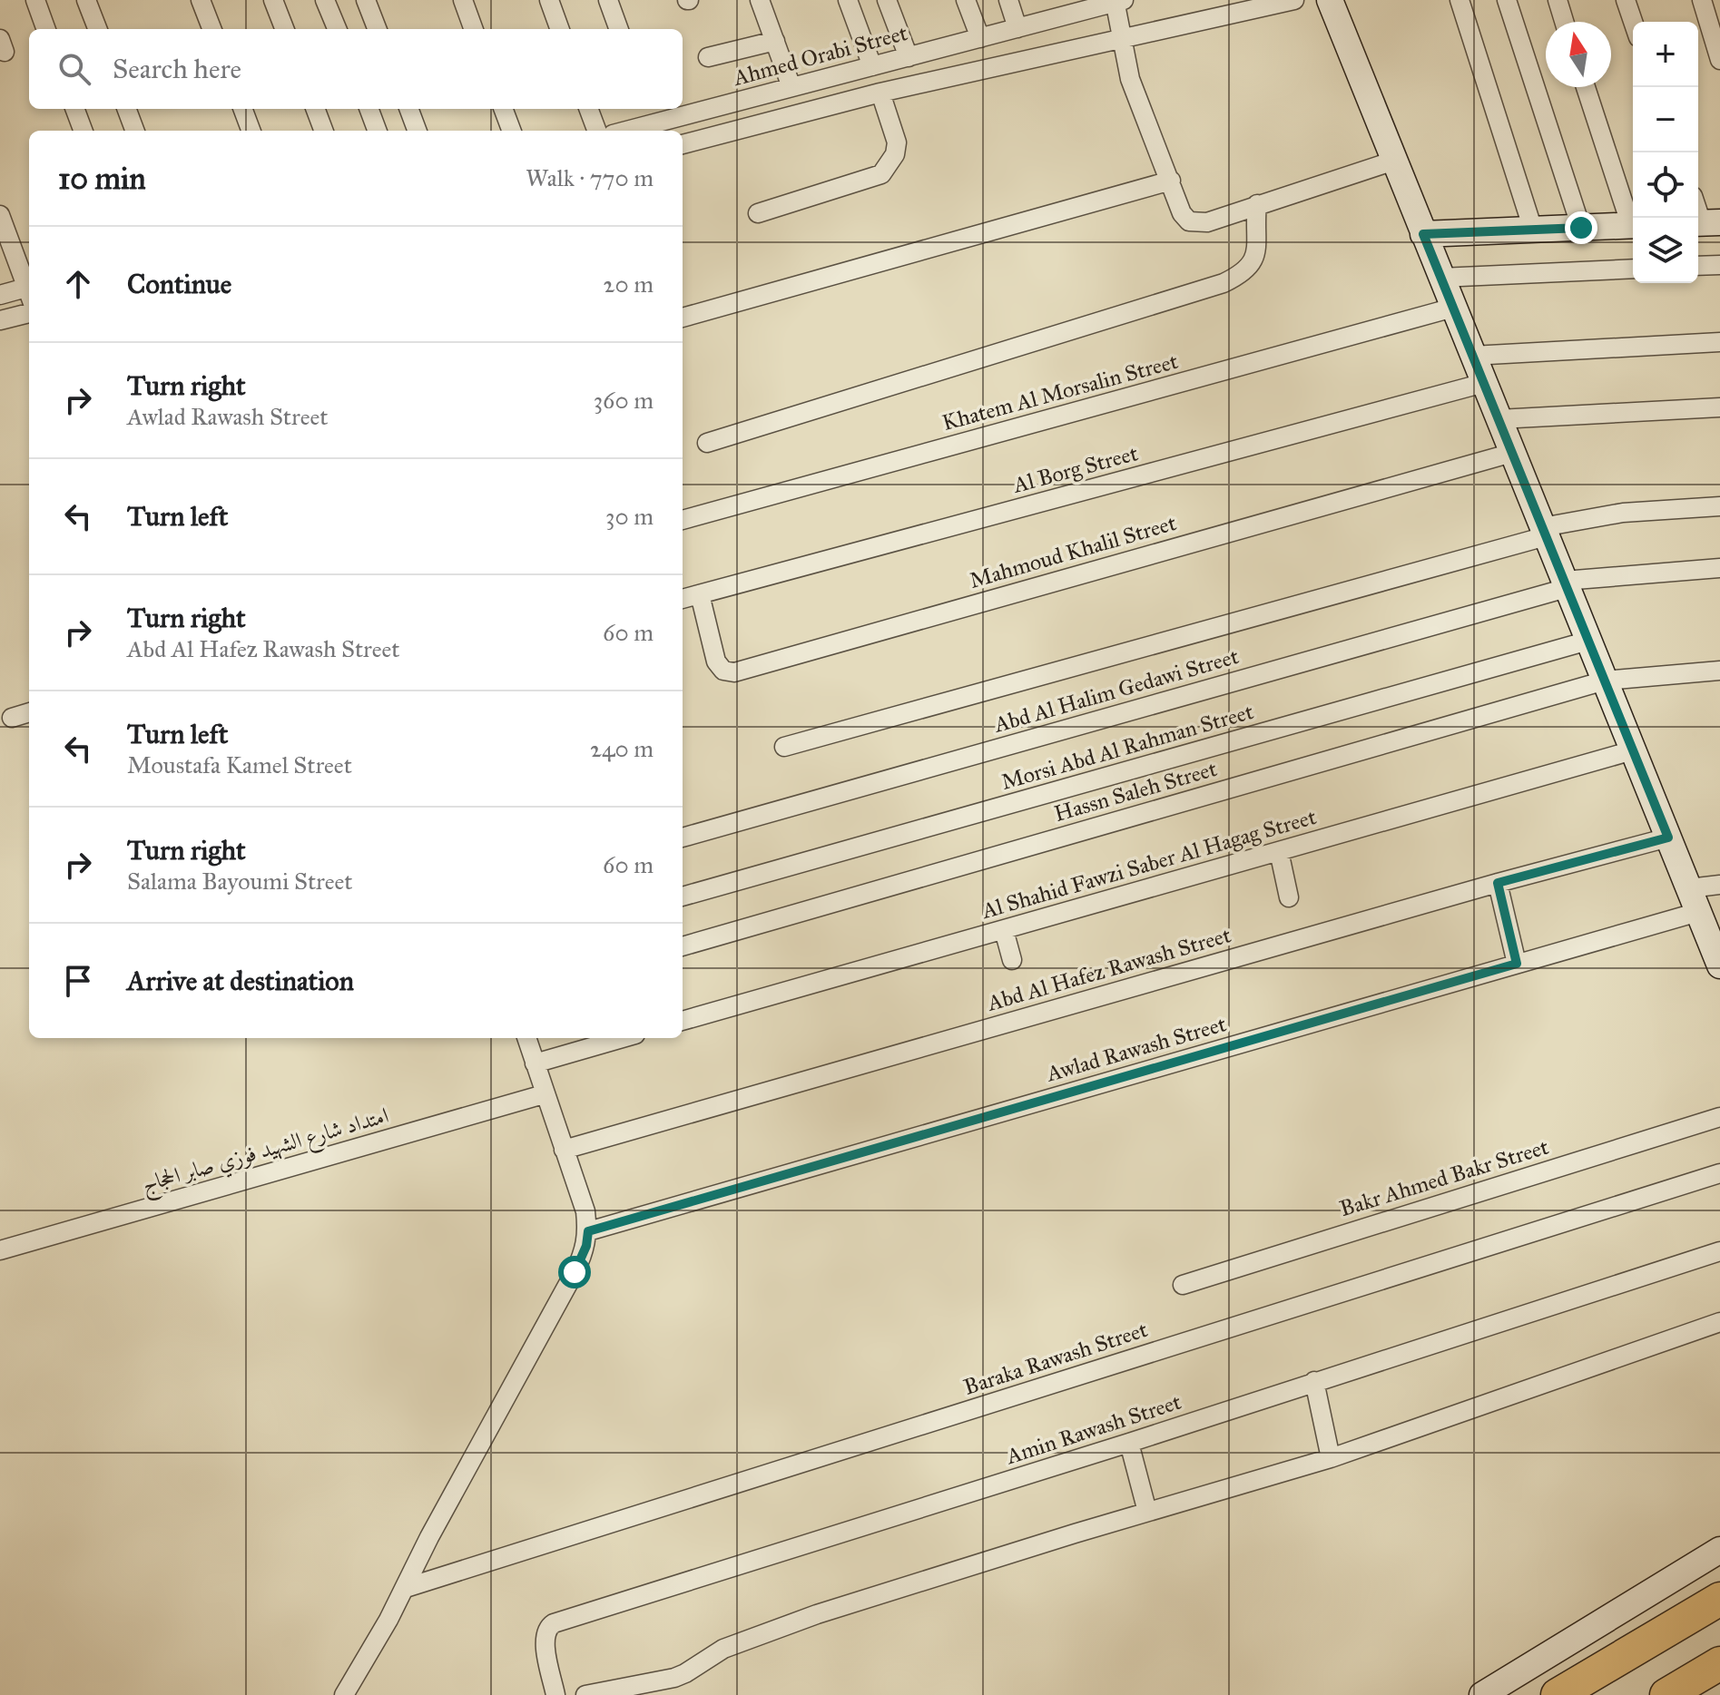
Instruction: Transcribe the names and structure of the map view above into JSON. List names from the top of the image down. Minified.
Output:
{"streets":{"street":["Ahmed Orabi Street","Khatem Al Morsalin Street","Al Borg Street","Mahmoud Khalil Street","Abd Al Halim Gedawi Street","Morsi Abd Al Rahman Street","Hassn Saleh Street","Al Shahid Fawzi Saber Al Hagag Street","Abd Al Hafez Rawash Street","Awlad Rawash Street","امتداد شارع الشهيد فوزي صابر الحجاج","Bakr Ahmed Bakr Street","Baraka Rawash Street","Amin Rawash Street"]},"crossings":[["Al Borg Street","Mahmoud Khalil Street"]],"north":"top","page":{"map_buttons":["+","−"],"search":"Search here","heading":["10 min","Walk · 770 m"],"list":[["Continue","20 m"],["Turn right","Awlad Rawash Street","360 m"],["Turn left","30 m"],["Turn right","Abd Al Hafez Rawash Street","60 m"],["Turn left","Moustafa Kamel Street","240 m"],["Turn right","Salama Bayoumi Street","60 m"],"Arrive at destination"]}}
